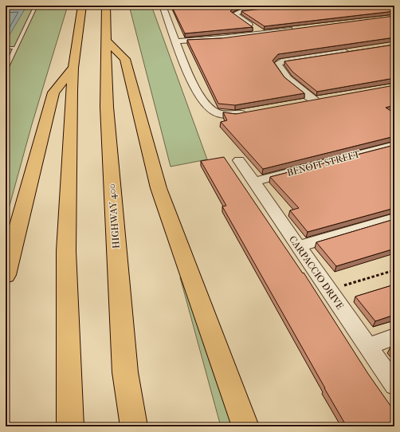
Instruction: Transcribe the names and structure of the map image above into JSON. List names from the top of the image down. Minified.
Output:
{"streets":{"highway":["HIGHWAY 400"],"street":["BENOIT STREET","CARPACCIO DRIVE"]},"crossings":[["BENOIT STREET","CARPACCIO DRIVE"]]}
